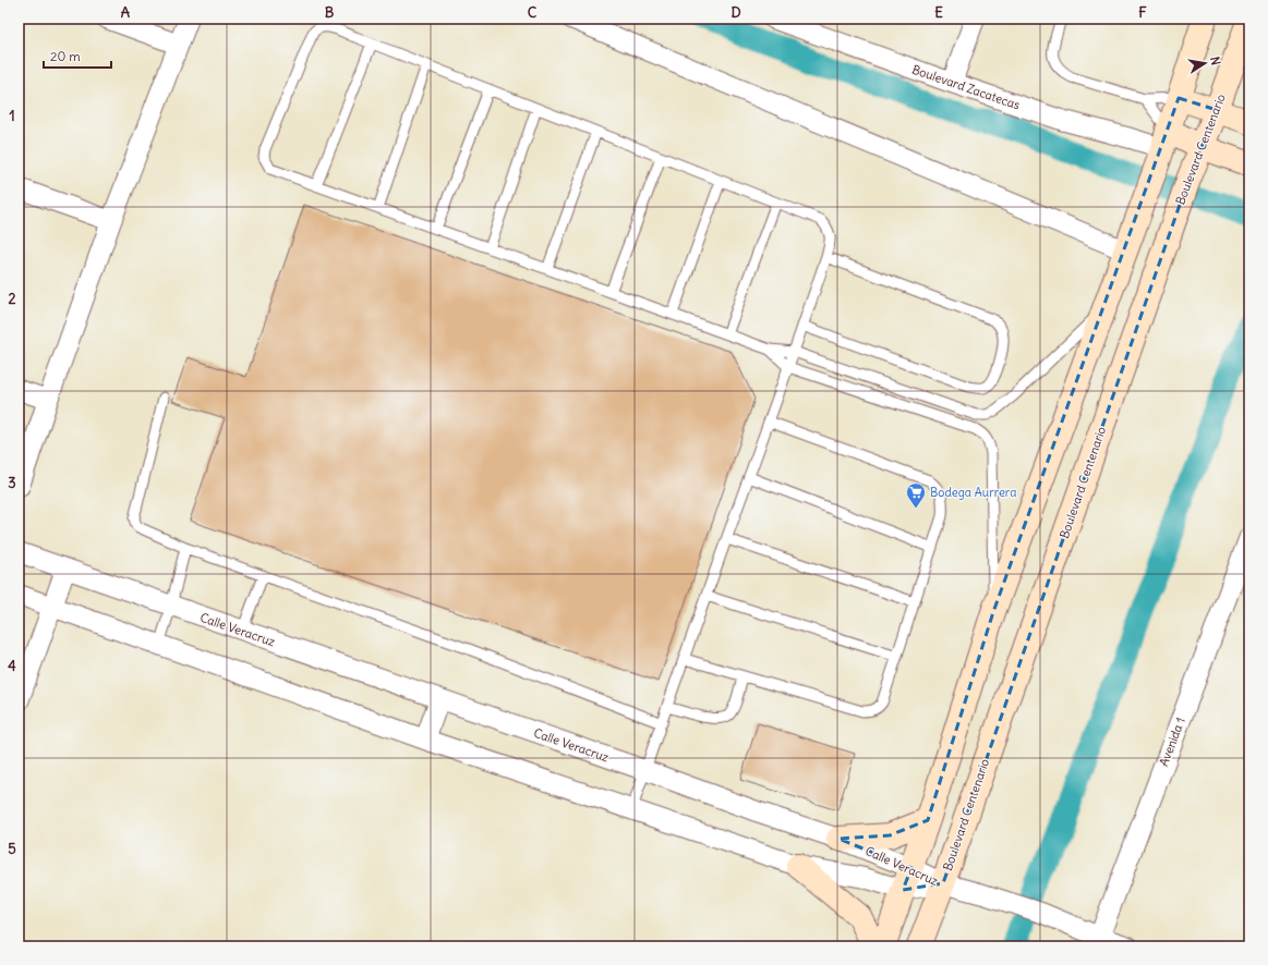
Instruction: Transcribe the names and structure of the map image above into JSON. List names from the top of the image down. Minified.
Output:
{"streets":{"main road":["Boulevard Zacatecas","Boulevard Centenario"],"street":["Calle Veracruz","Avenida 1"]},"crossings":[["Boulevard Zacatecas","Boulevard Centenario"],["Boulevard Centenario","Calle Veracruz"],["Calle Veracruz","Avenida 1"]],"places":{"supermarket":["Bodega Aurrera"]},"scale_bar":"20 m","north":"right","grid":{"columns":["A","B","C","D","E","F"],"rows":["1","2","3","4","5"]}}
